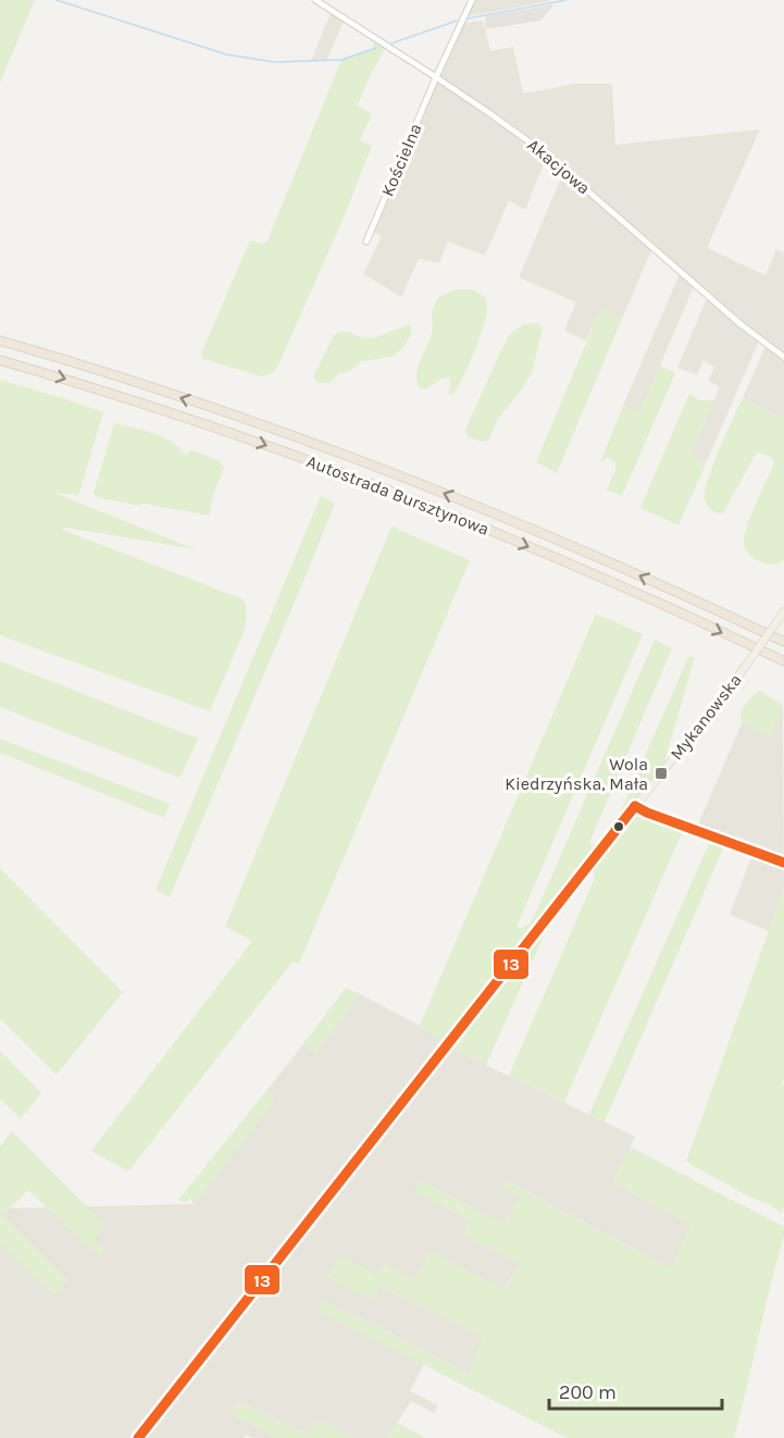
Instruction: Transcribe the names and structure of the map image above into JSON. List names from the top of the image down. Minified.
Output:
{"streets":{"highway":["Autostrada Bursztynowa"],"main road":["Mykanowska"],"street":["Kościelna","Akacjowa"]},"crossings":[["Kościelna","Akacjowa"]],"places":{"transit":["Wola Kiedrzyńska, Mała"]},"lines":["transit line 13"],"scale_bar":"200 m"}
